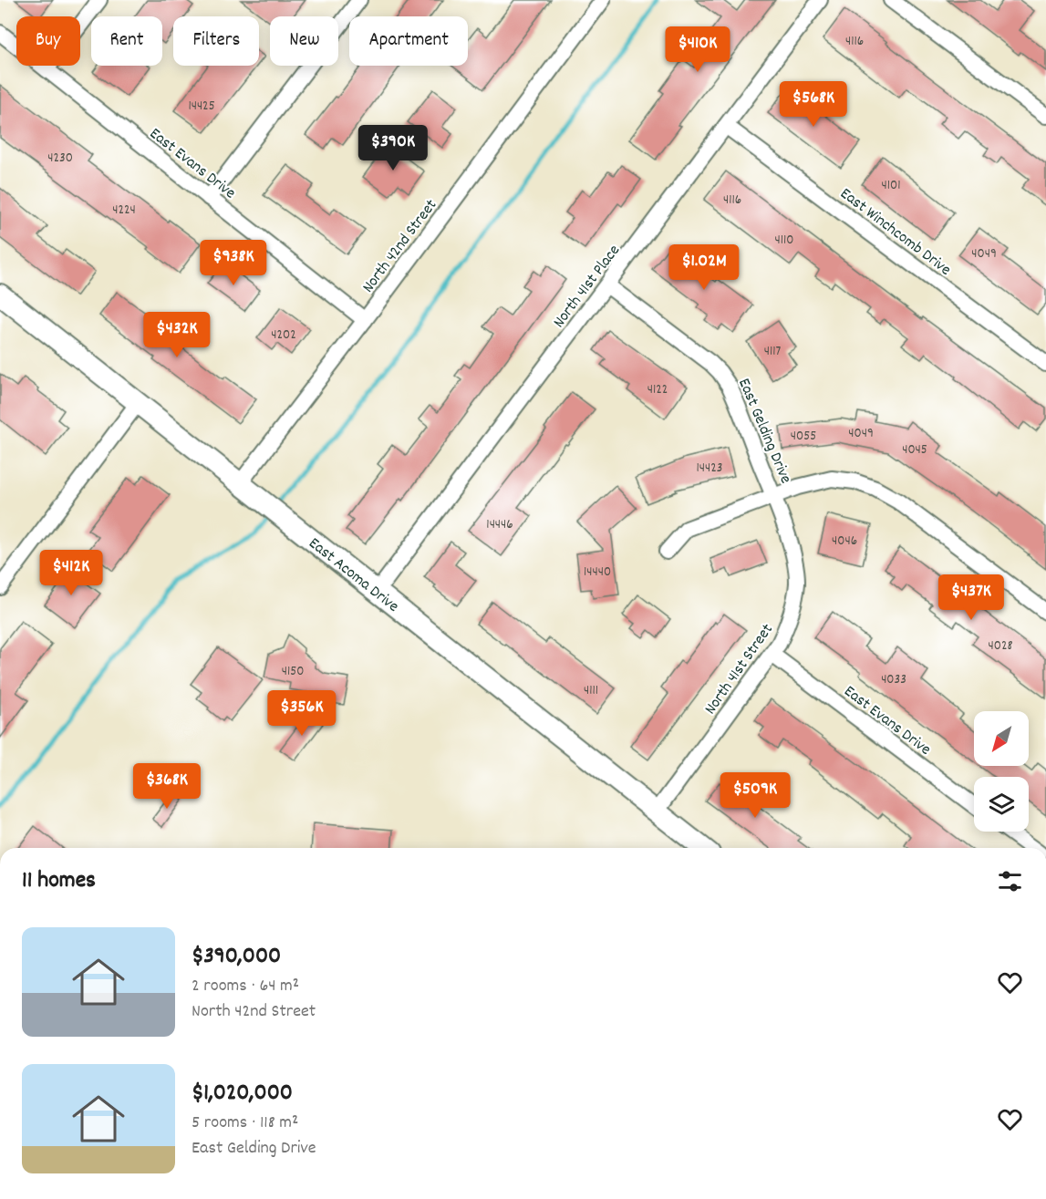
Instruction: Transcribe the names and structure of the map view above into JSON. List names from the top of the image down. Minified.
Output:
{"streets":{"street":["East Evans Drive","East Winchcomb Drive","North 42nd Street","North 41st Place","East Gelding Drive","East Acoma Drive","North 41st Street"]},"crossings":[["East Evans Drive","North 42nd Street"],["East Evans Drive","North 41st Street"],["East Winchcomb Drive","North 41st Place"],["North 42nd Street","East Acoma Drive"],["North 41st Place","East Gelding Drive"],["North 41st Place","East Acoma Drive"],["East Gelding Drive","North 41st Street"],["East Acoma Drive","North 41st Street"]],"house_numbers":["4116","14425","4230","4101","4116","4224","4110","4049","4202","4117","4122","4049","4055","4045","14423","14446","4046","14440","4028","4150","4033","4111"],"north":"bottom left","page":{"chip":["Buy","Rent","Filters","New","Apartment"],"price":["$410K","$568K","$390K","$938K","$1.02M","$432K","$412K","$437K","$356K","$368K","$509K"],"heading":"11 homes","list":[{"name":"$390,000","note":"2 rooms · 64 m² · North 42nd Street"},{"name":"$1,020,000","note":"5 rooms · 118 m² · East Gelding Drive"}]}}
